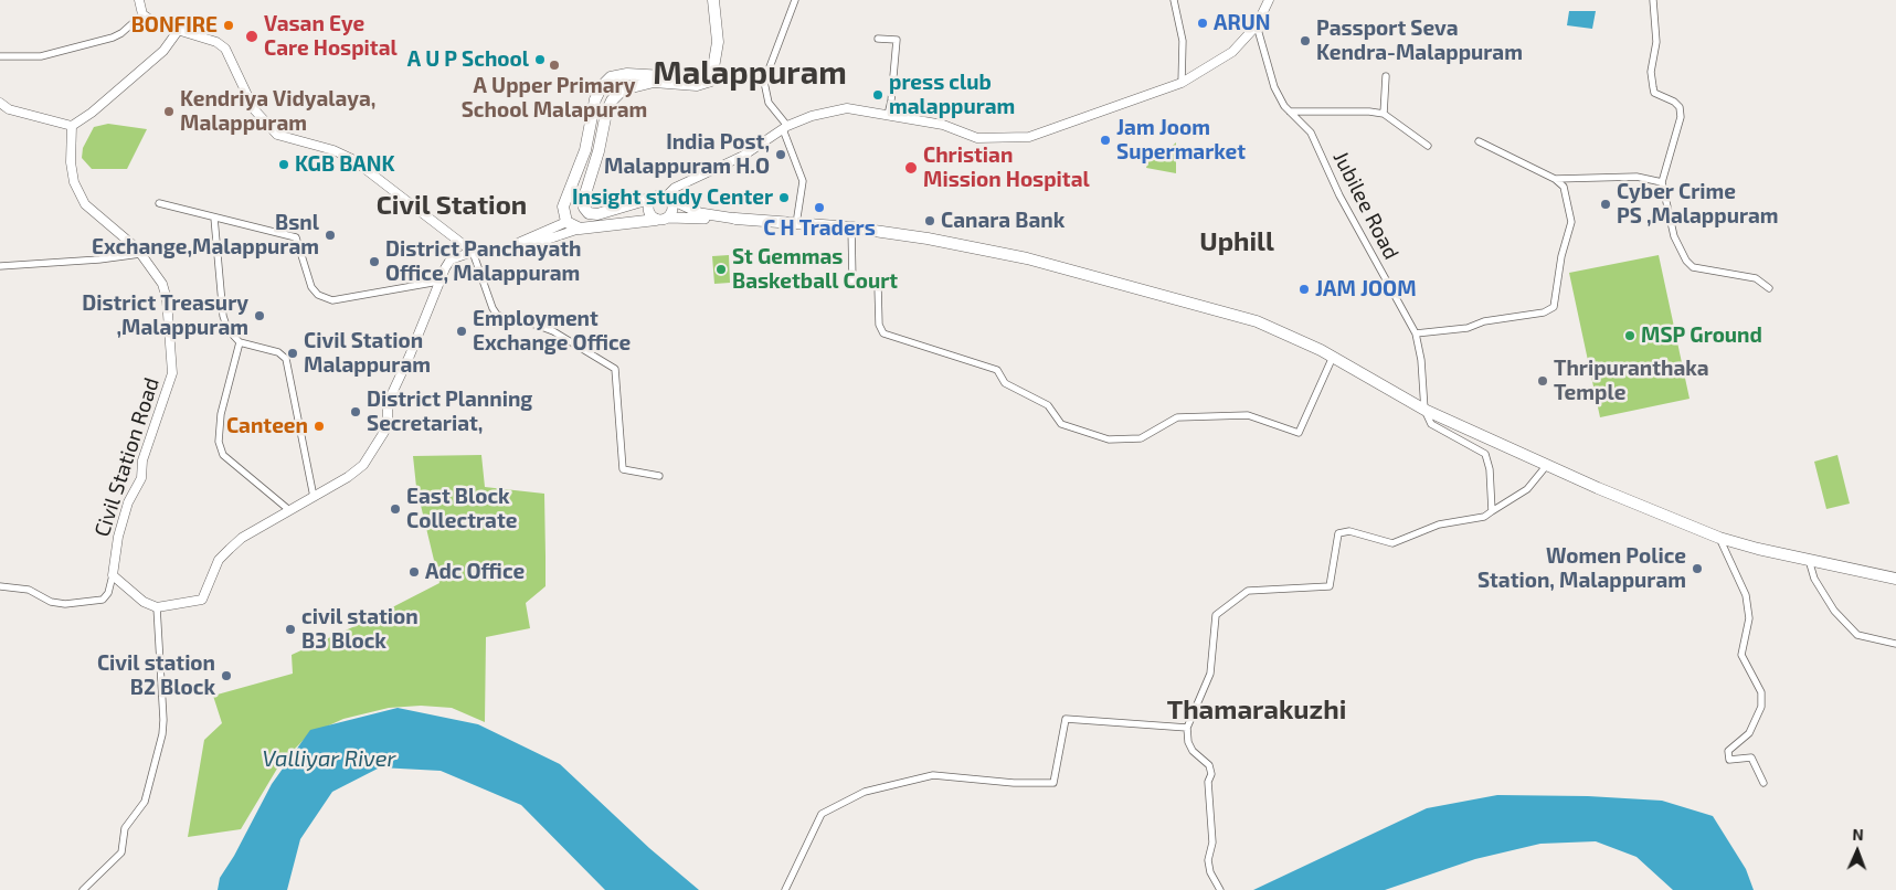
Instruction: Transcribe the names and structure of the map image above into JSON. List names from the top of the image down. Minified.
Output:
{"streets":{"main road":["Civil Station Road"],"street":["Jubilee Road"]},"districts":["Malappuram","Civil Station","Uphill","Thamarakuzhi"],"water":["Valliyar River"],"places":["ARUN","BONFIRE","Vasan Eye Care Hospital","Passport Seva Kendra-Malappuram","A U P School","A Upper Primary School Malapuram","press club malappuram","Kendriya Vidyalaya, Malappuram","Jam Joom Supermarket","India Post, Malappuram H.O","KGB BANK","Christian Mission Hospital","Insight study Center","Cyber Crime PS ,Malappuram","C H Traders","Canara Bank","Bsnl Exchange,Malappuram","District Panchayath Office, Malappuram","St Gemmas Basketball Court","JAM JOOM","District Treasury ,Malappuram","Employment Exchange Office","MSP Ground","Civil Station Malappuram","Thripuranthaka Temple","District Planning Secretariat,","Canteen","East Block Collectrate","Women Police Station, Malappuram","Adc Office","civil station B3 Block","Civil station B2 Block"],"north":"top"}
